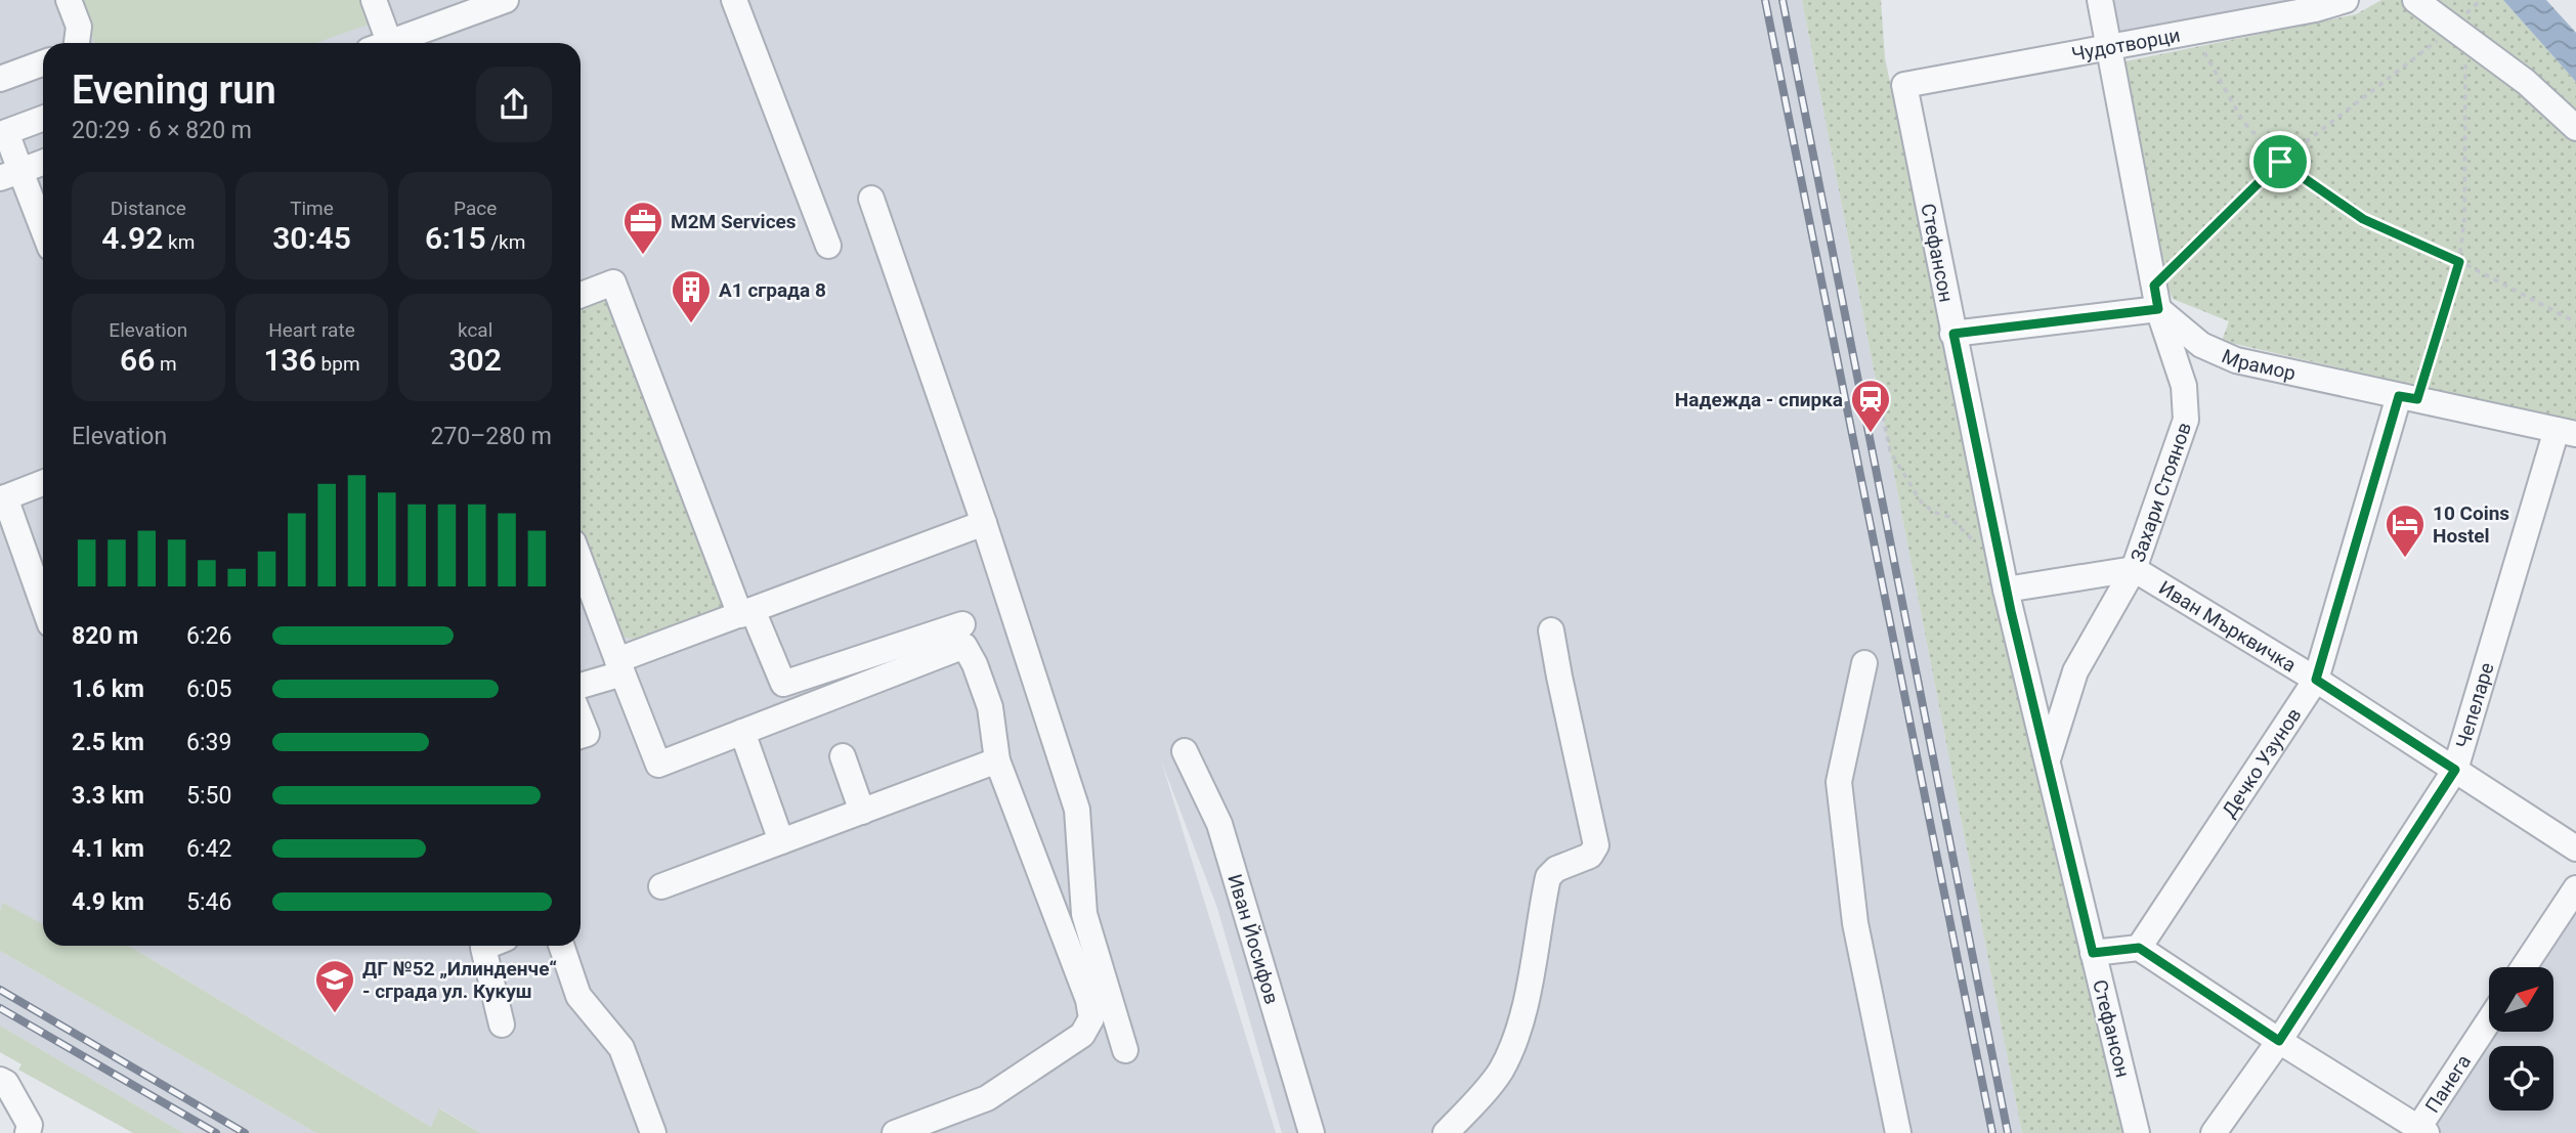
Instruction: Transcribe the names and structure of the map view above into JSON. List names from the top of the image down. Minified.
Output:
{"streets":{"street":["Чудотворци","Стефансон","Мрамор","Захари Стоянов","Иван Мърквичка","Чепеларе","Дечко Узунов","Иван Йосифов","Панега"]},"crossings":[["Чудотворци","Стефансон"],["Чудотворци","Захари Стоянов"],["Стефансон","Захари Стоянов"],["Мрамор","Захари Стоянов"],["Мрамор","Чепеларе"],["Мрамор","Дечко Узунов"],["Захари Стоянов","Иван Мърквичка"],["Иван Мърквичка","Чепеларе"],["Иван Мърквичка","Дечко Узунов"]],"places":{"office":["M2M Services"],"building":["А1 сграда 8"],"station":["Надежда - спирка"],"hotel":["10 Coins Hostel"],"school or university":["ДГ №52 „Илинденче“ - сграда ул. Кукуш"]},"north":"top right","page":{"heading":["Evening run","20:29 · 6 × 820 m"],"stats":[["Distance","4.92 km"],["Time","30:45"],["Pace","6:15 /km"],["Elevation","66 m"],["Heart rate","136 bpm"],["kcal","302"]],"chart":["Elevation","270–280 m"],"list":[{"name":"820 m","note":"6:26"},{"name":"1.6 km","note":"6:05"},{"name":"2.5 km","note":"6:39"},{"name":"3.3 km","note":"5:50"},{"name":"4.1 km","note":"6:42"},{"name":"4.9 km","note":"5:46"}]}}
